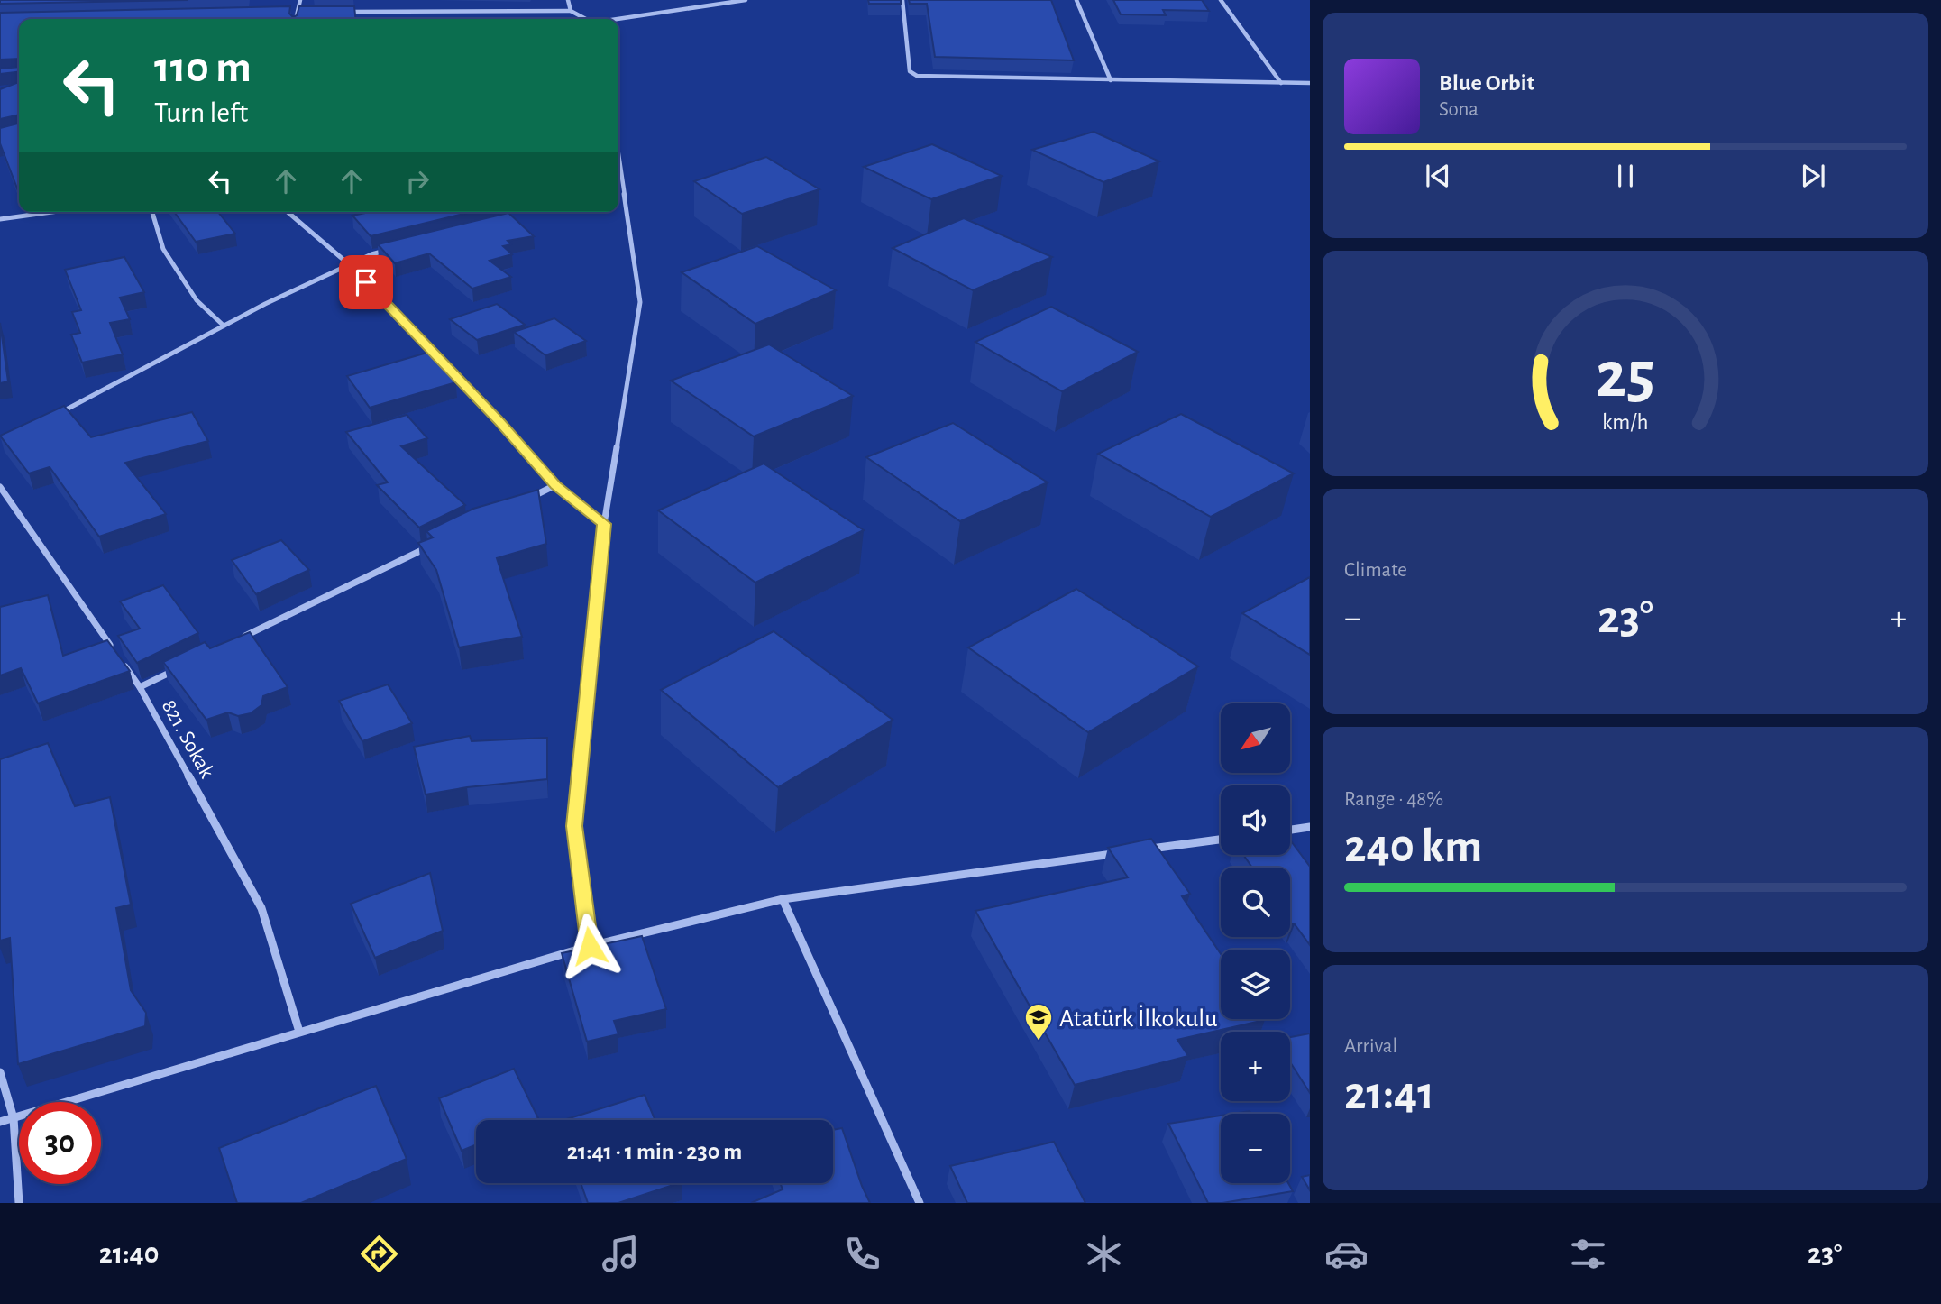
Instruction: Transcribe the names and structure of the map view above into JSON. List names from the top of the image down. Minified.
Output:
{"streets":{"street":["821. Sokak"]},"places":{"school or university":["Atatürk İlkokulu"]},"north":"bottom left","page":{"turn":["110 m","Turn left"],"song":["Blue Orbit","Sona"],"tile":["Climate",["Range · 48%","240 km"],["Arrival","21:41"]],"heat":["−","23°","+"],"map_buttons":["+","−"],"limit":"30","trip":"21:41 · 1 min · 230 m","tabs":["21:40","23°"],"gauge":["25","km/h"]}}
